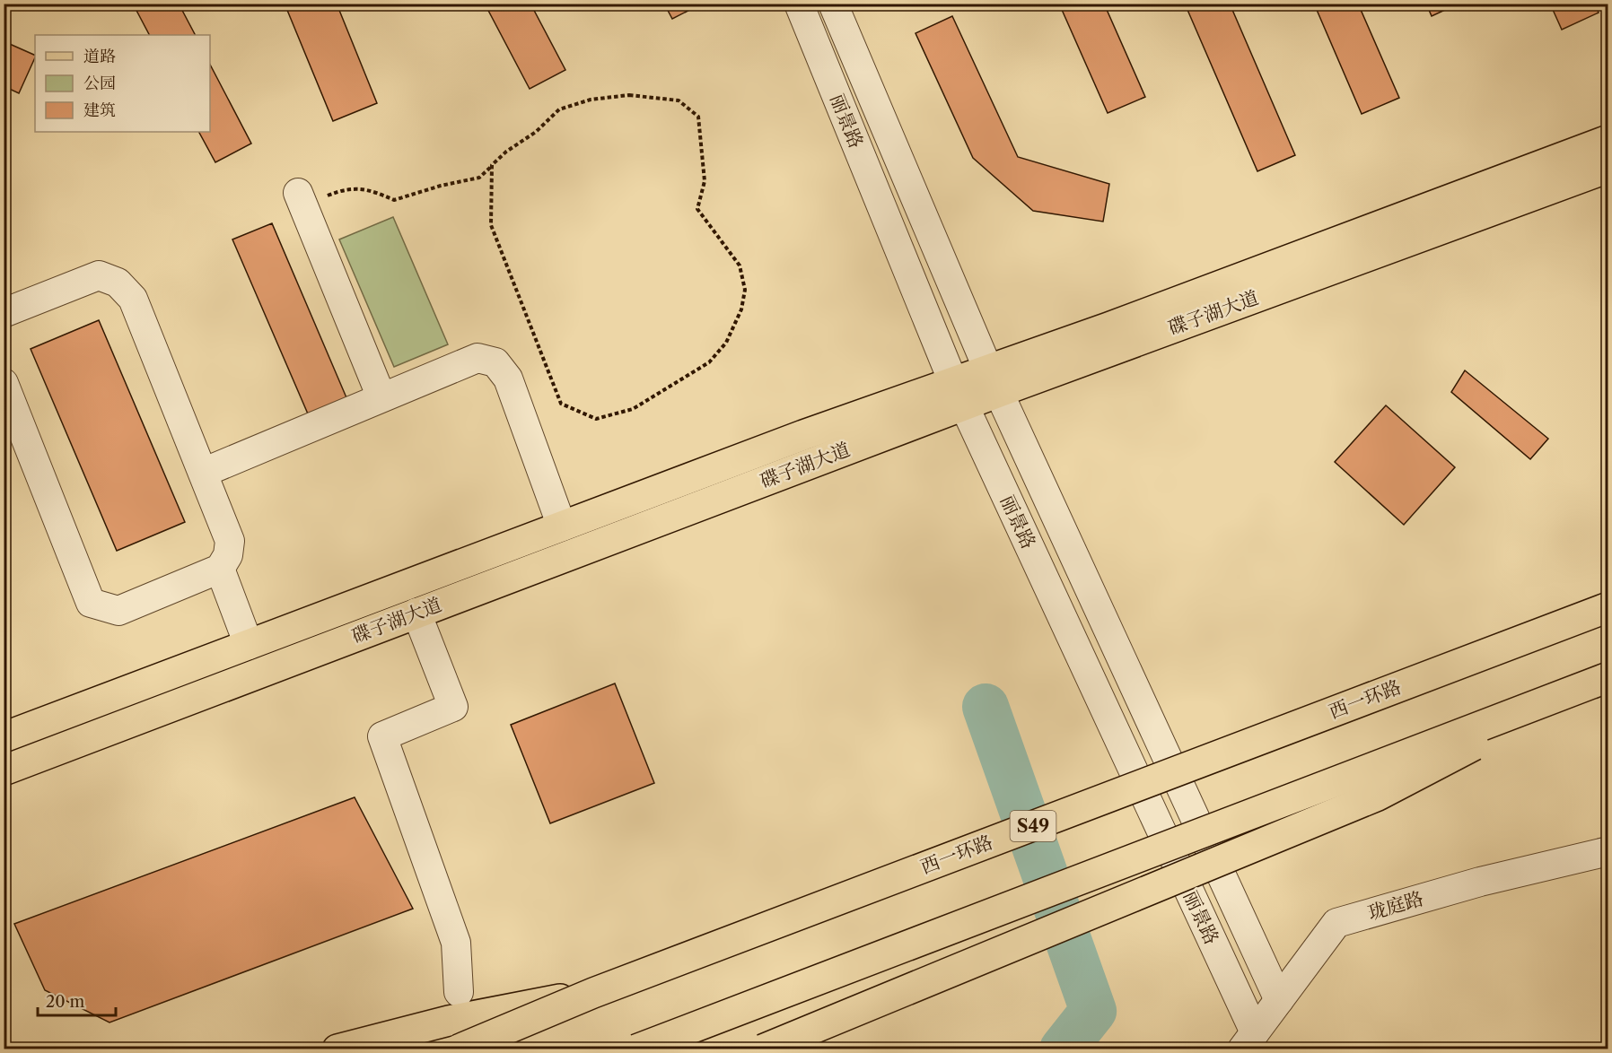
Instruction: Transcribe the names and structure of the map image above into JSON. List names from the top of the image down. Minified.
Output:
{"streets":{"main road":["碟子湖大道","西一环路","S49"],"street":["丽景路","珑庭路"]},"crossings":[["丽景路","碟子湖大道"],["丽景路","珑庭路"]],"legend":["道路","公园","建筑"],"scale_bar":"20 m"}
